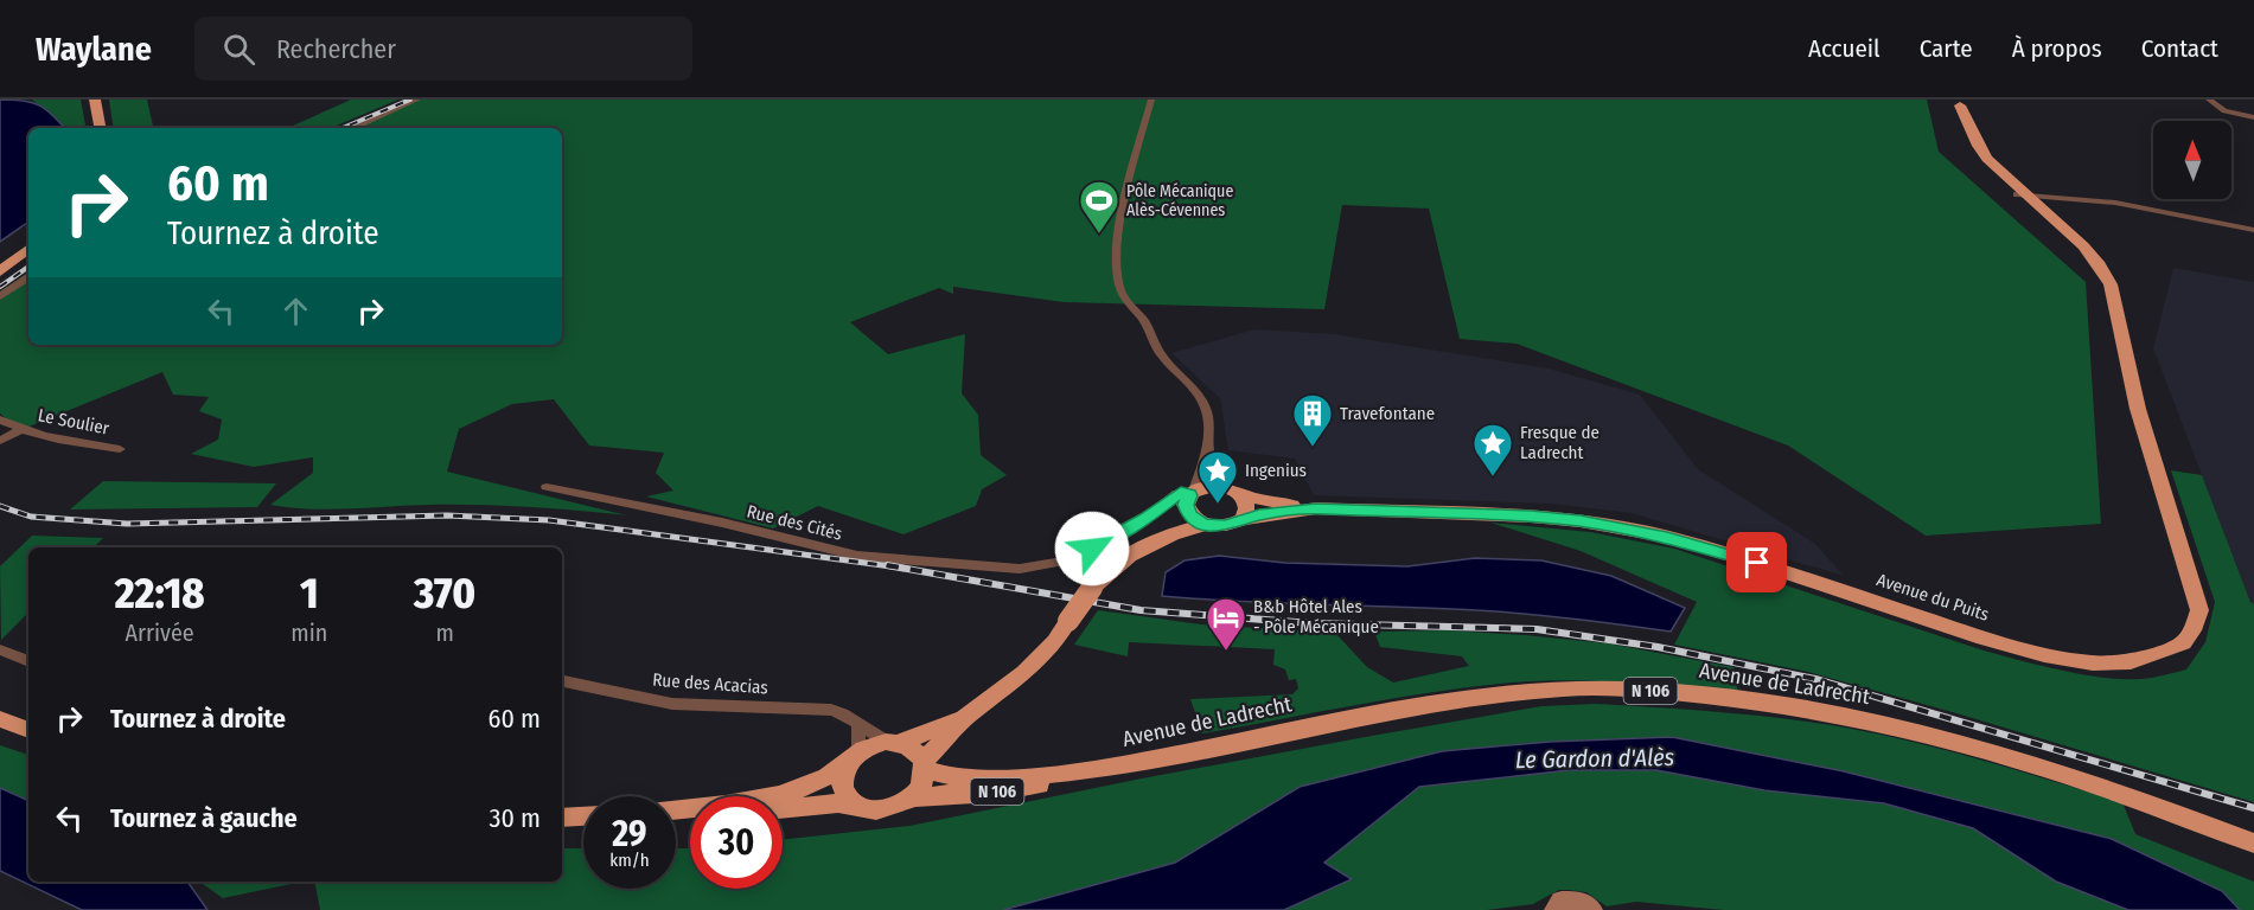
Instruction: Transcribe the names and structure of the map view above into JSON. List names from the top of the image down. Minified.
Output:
{"streets":{"main road":["Avenue du Puits","Avenue de Ladrecht","N 106"],"street":["Le Soulier","Rue des Cités","Rue des Acacias"]},"crossings":[["Rue des Cités","Avenue du Puits"],["Rue des Acacias","Avenue de Ladrecht"]],"water":["Le Gardon d'Alès"],"places":{"sports":["Pôle Mécanique Alès-Cévennes"],"building":["Travefontane"],"place":["Fresque de Ladrecht","Ingenius"],"hotel":["B&b Hôtel Ales - Pôle Mécanique"]},"north":"top","page":{"header":"Waylane","search":"Rechercher","nav":["Accueil","Carte","À propos","Contact"],"turn":["60 m","Tournez à droite"],"eta":["22:18","Arrivée","1","min","370","m"],"list":[{"name":"Tournez à droite","value":"60 m"},{"name":"Tournez à gauche","value":"30 m"}],"speed":"29 km/h","limit":"30"}}
